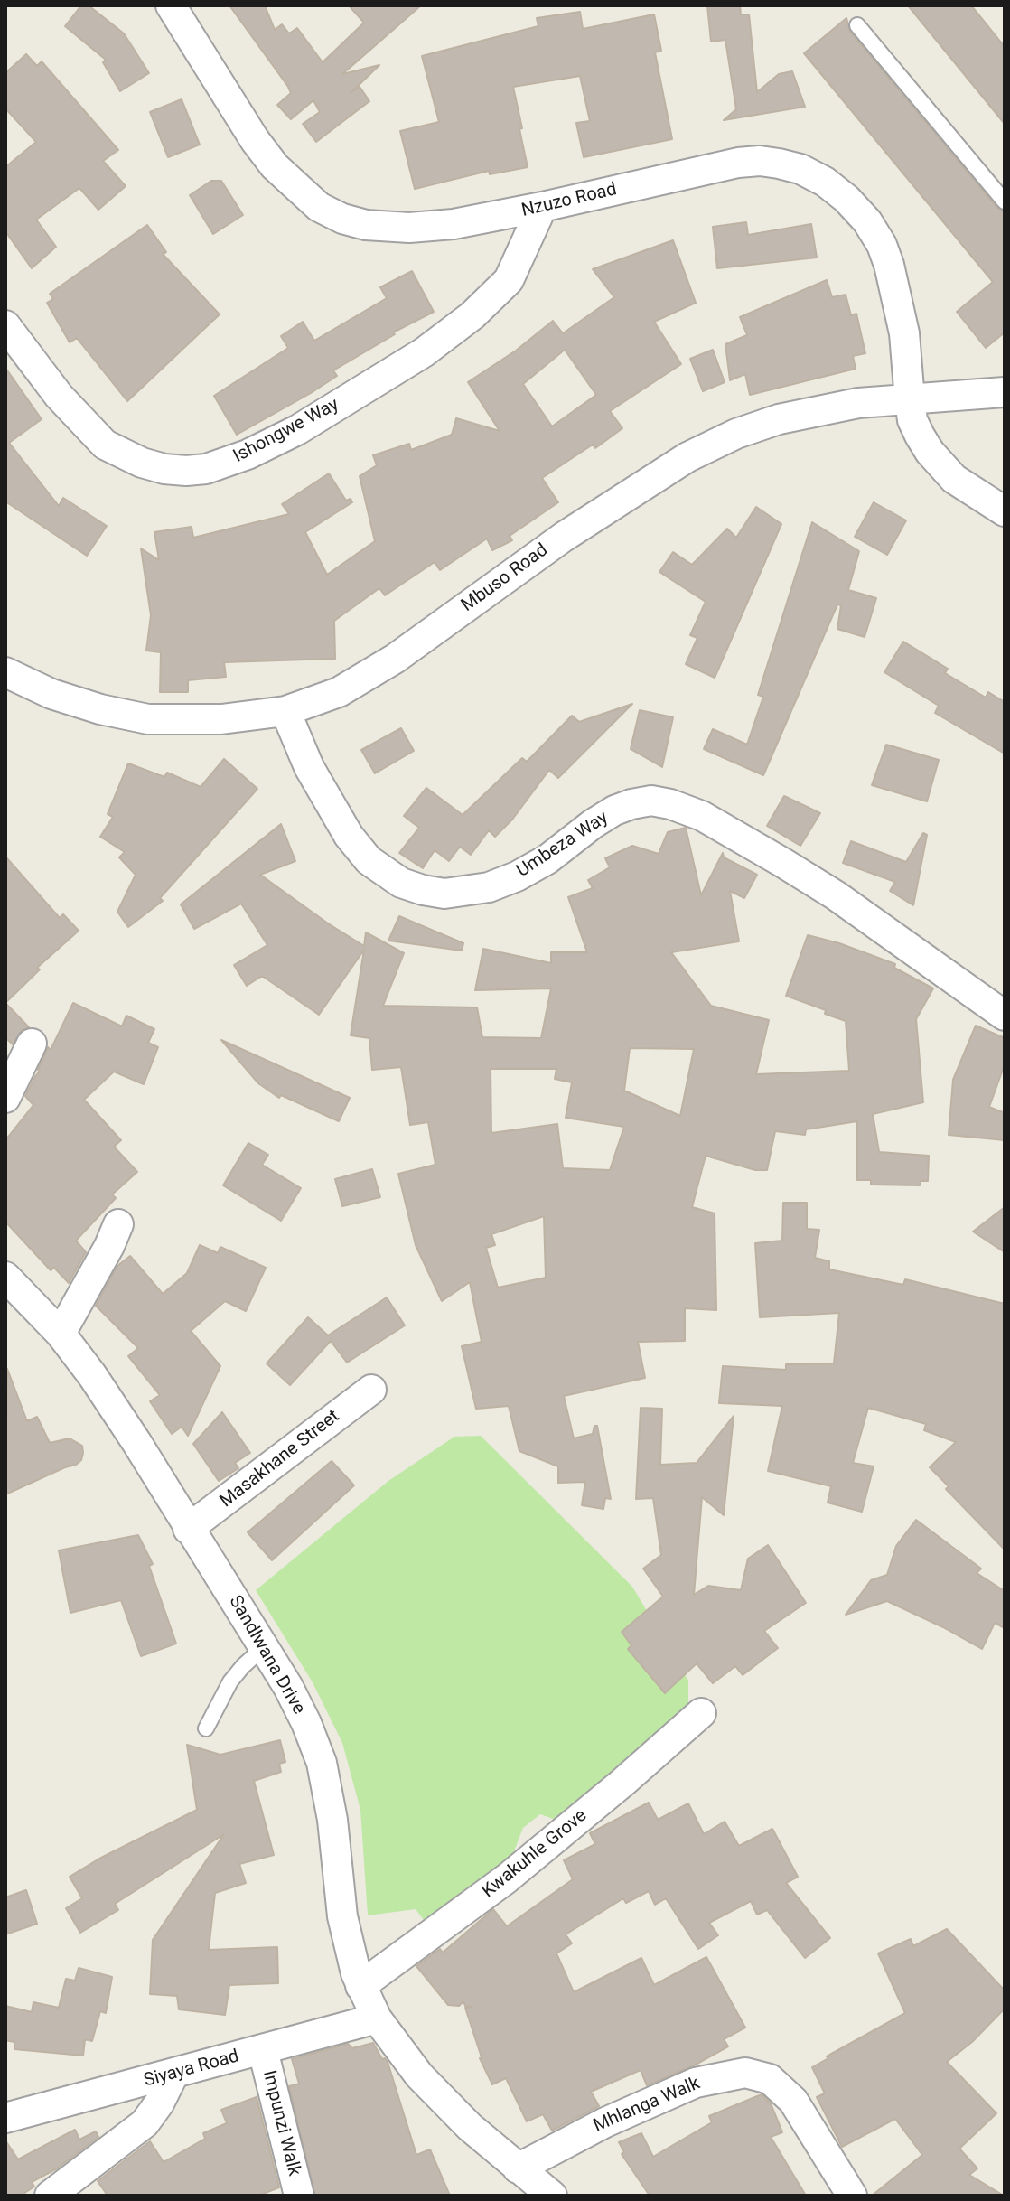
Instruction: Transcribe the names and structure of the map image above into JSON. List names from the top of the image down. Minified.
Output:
{"streets":{"street":["Nzuzo Road","Ishongwe Way","Mbuso Road","Umbeza Way","Masakhane Street","Sandlwana Drive","Kwakuhle Grove","Siyaya Road","Mhlanga Walk","Impunzi Walk"]},"crossings":[["Nzuzo Road","Ishongwe Way"],["Nzuzo Road","Mbuso Road"],["Mbuso Road","Umbeza Way"],["Masakhane Street","Sandlwana Drive"],["Sandlwana Drive","Kwakuhle Grove"],["Sandlwana Drive","Siyaya Road"],["Sandlwana Drive","Mhlanga Walk"],["Siyaya Road","Impunzi Walk"]]}
